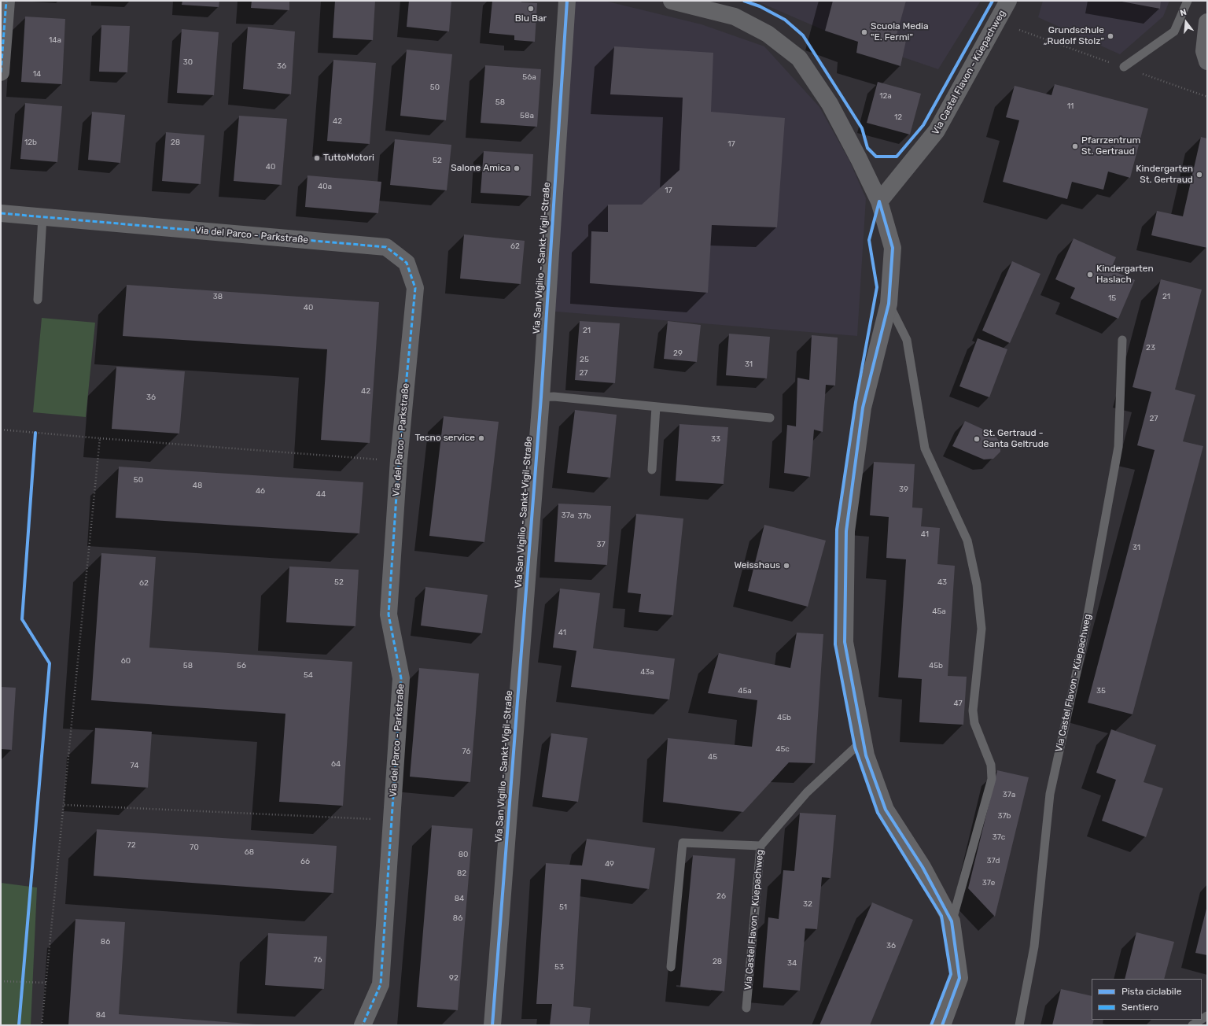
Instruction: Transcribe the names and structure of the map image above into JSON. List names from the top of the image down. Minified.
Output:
{"streets":{"street":["Via Castel Flavon - Küepachweg","Via del Parco - Parkstraße","Via San Vigilio - Sankt-Vigil-Straße"]},"places":["Blu Bar","Scuola Media \"E. Fermi\"","Grundschule „Rudolf Stolz“","Pfarrzentrum St. Gertraud","TuttoMotori","Salone Amica","Kindergarten St. Gertraud","Kindergarten Haslach","Tecno service","St. Gertraud - Santa Geltrude","Weisshaus"],"house_numbers":["14a","30","36","14","56a","50","12a","58","11","58a","12","42","12b","28","17","52","40","40a","17","62","38","21","15","40","21","23","29","25","31","27","42","36","27","33","50","48","39","46","44","37a","37b","41","37","31","52","43","62","45a","41","60","58","56","45b","43a","54","45a","35","47","45b","45c","76","45","64","74","37a","37b","37c","72","70","68","80","37d","66","49","82","37e","26","84","32","51","86","86","36","76","28","34","53","92","84"],"legend":["Pista ciclabile","Sentiero"],"north":"top"}
